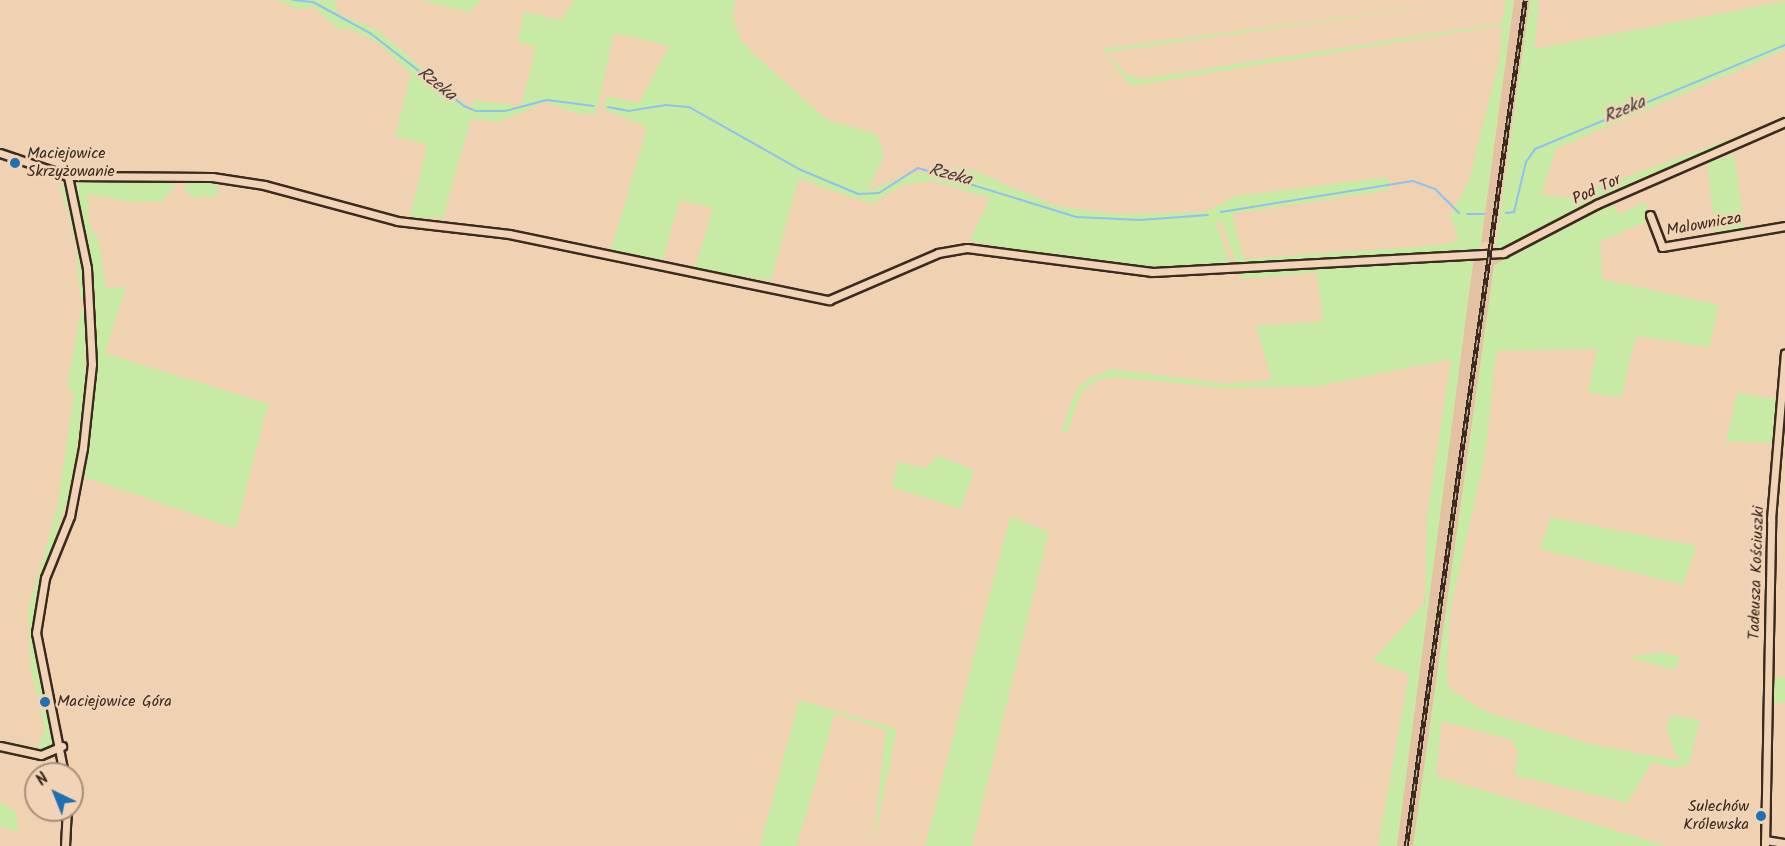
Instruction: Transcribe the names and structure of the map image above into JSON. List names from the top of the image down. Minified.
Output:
{"streets":{"street":["Pod Tor","Malownicza","Tadeusza Kościuszki"]},"water":["Rzeka"],"places":["Maciejowice Skrzyżowanie","Maciejowice Góra","Sulechów Królewska"],"north":"top left"}
